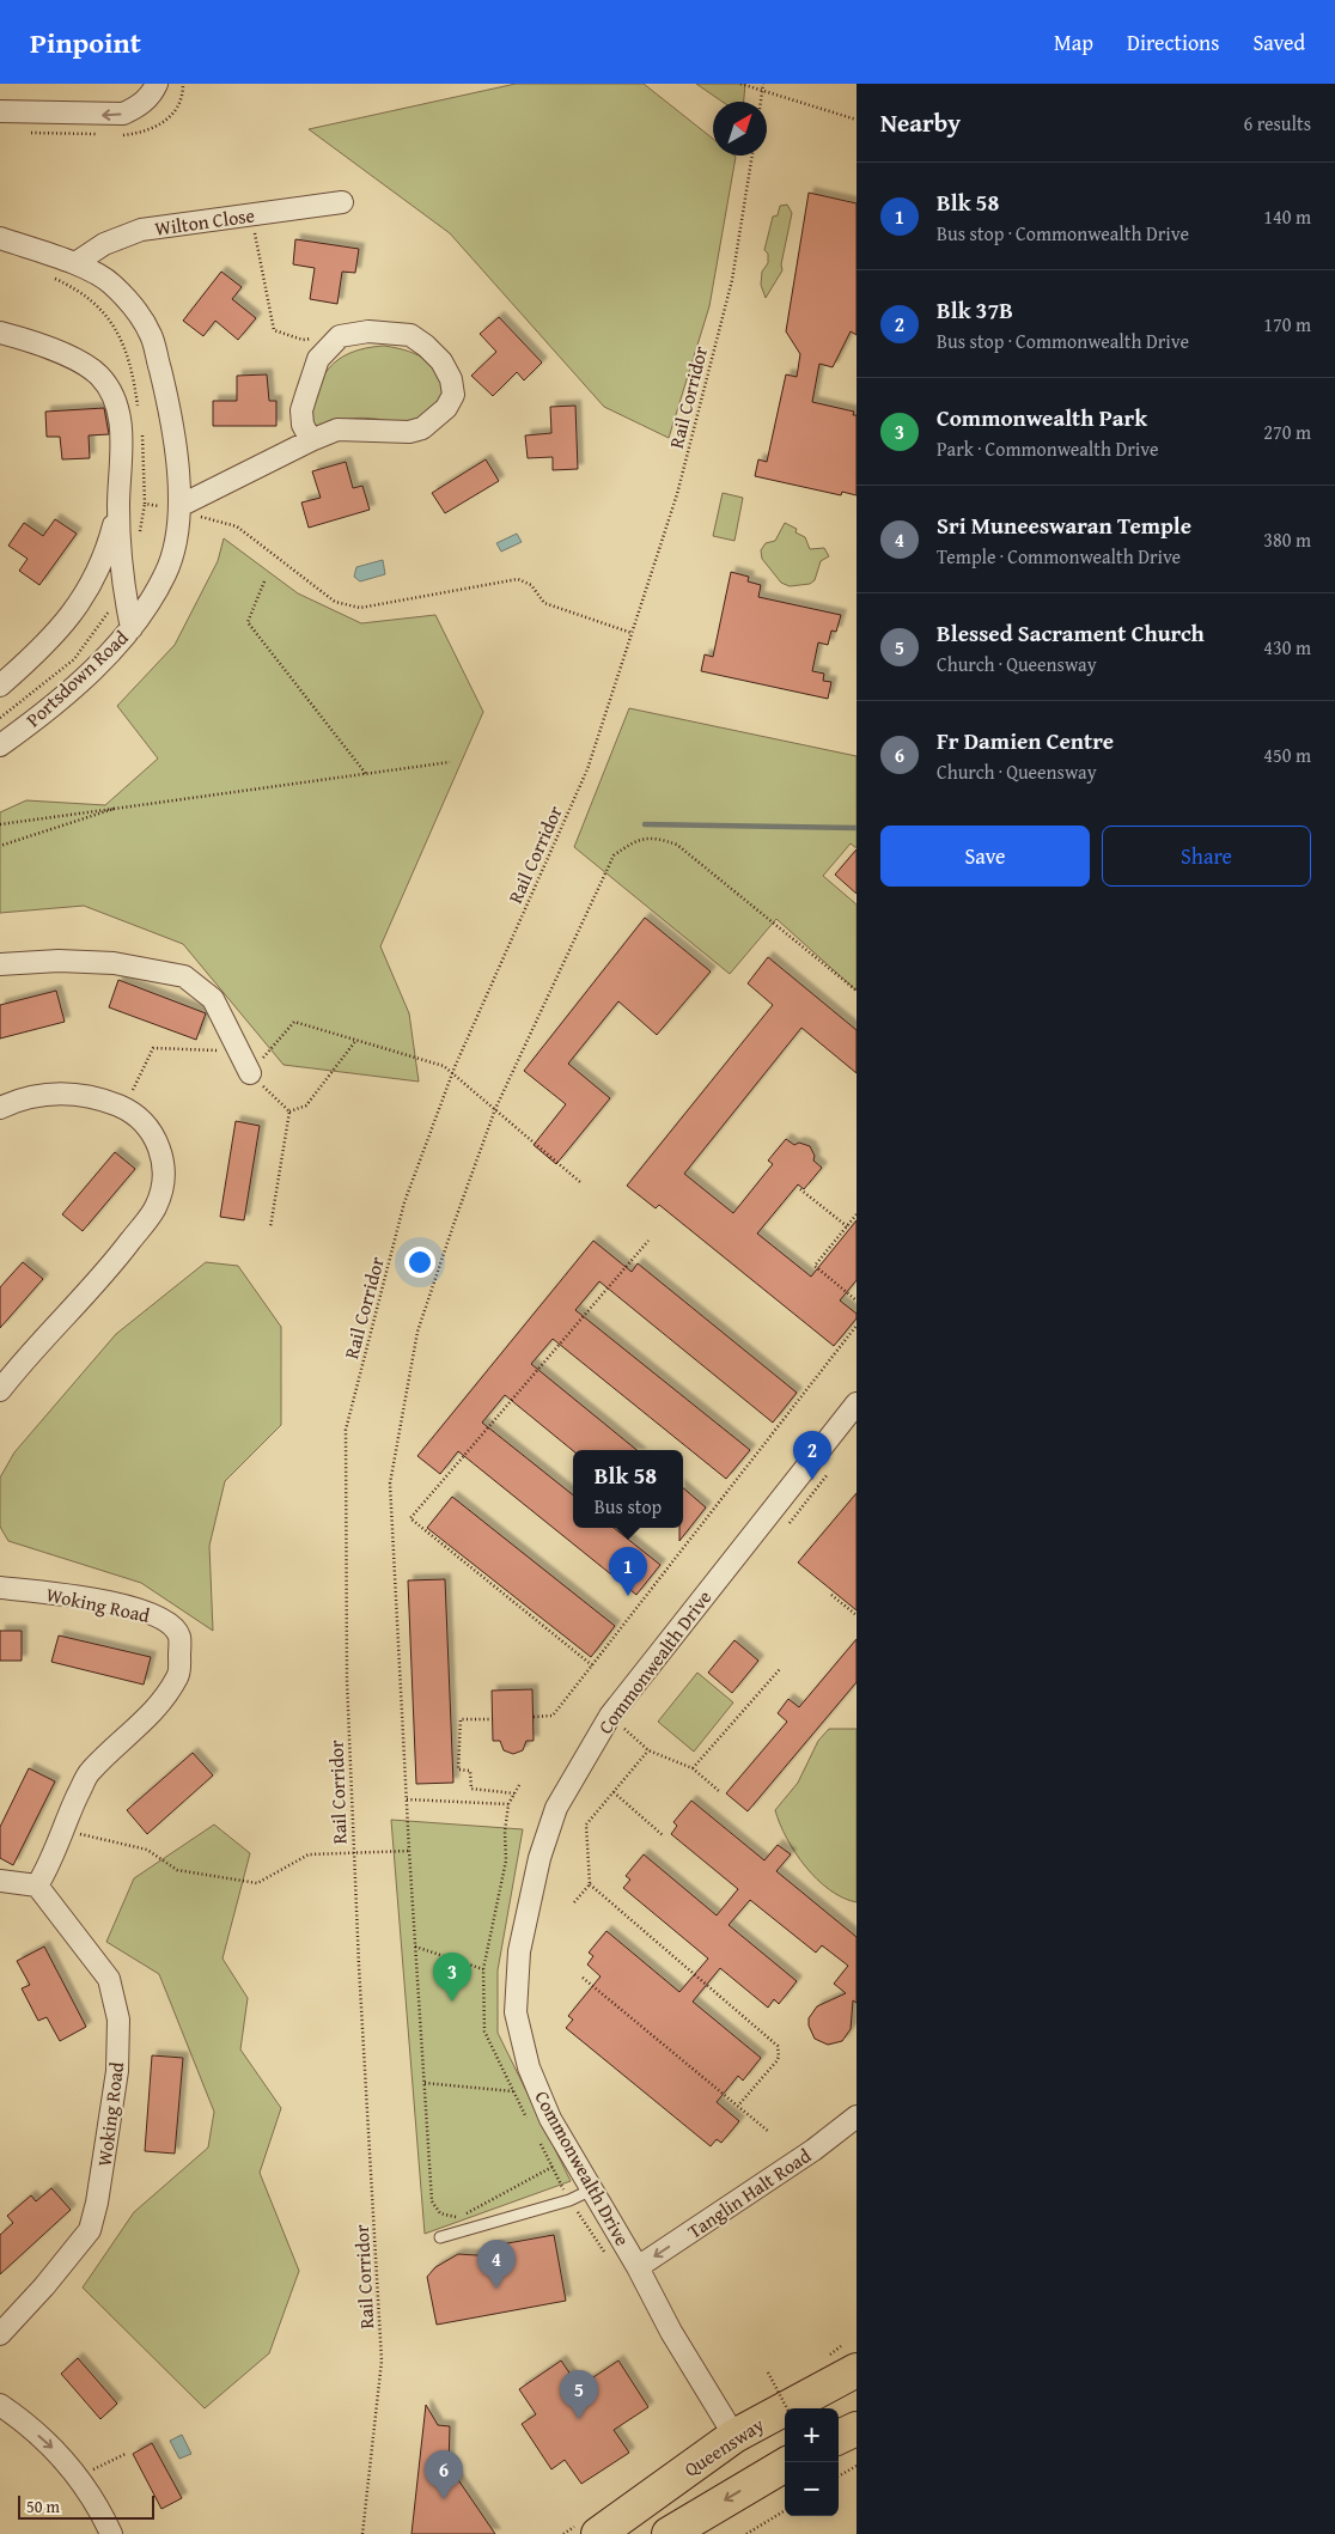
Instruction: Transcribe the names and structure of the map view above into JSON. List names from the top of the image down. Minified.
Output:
{"streets":{"highway":["Queensway"],"street":["Wilton Close","Portsdown Road","Woking Road","Commonwealth Drive","Tanglin Halt Road"],"path":["Rail Corridor"]},"crossings":[["Wilton Close","Portsdown Road"],["Commonwealth Drive","Tanglin Halt Road"],["Commonwealth Drive","Queensway"]],"one_way":["Tanglin Halt Road"],"scale_bar":"50 m","north":"top right","page":{"header":"Pinpoint","nav":["Map","Directions","Saved"],"heading":["Nearby","6 results"],"list":[{"mark":"1","name":"Blk 58","note":"Bus stop · Commonwealth Drive","value":"140 m"},{"mark":"2","name":"Blk 37B","note":"Bus stop · Commonwealth Drive","value":"170 m"},{"mark":"3","name":"Commonwealth Park","note":"Park · Commonwealth Drive","value":"270 m"},{"mark":"4","name":"Sri Muneeswaran Temple","note":"Temple · Commonwealth Drive","value":"380 m"},{"mark":"5","name":"Blessed Sacrament Church","note":"Church · Queensway","value":"430 m"},{"mark":"6","name":"Fr Damien Centre","note":"Church · Queensway","value":"450 m"}],"buttons":["Save","Share"],"pins":["2","1","3","4","5","6"],"popup":["Blk 58","Bus stop"],"map_buttons":["+","−"],"scale":"50 m"}}
